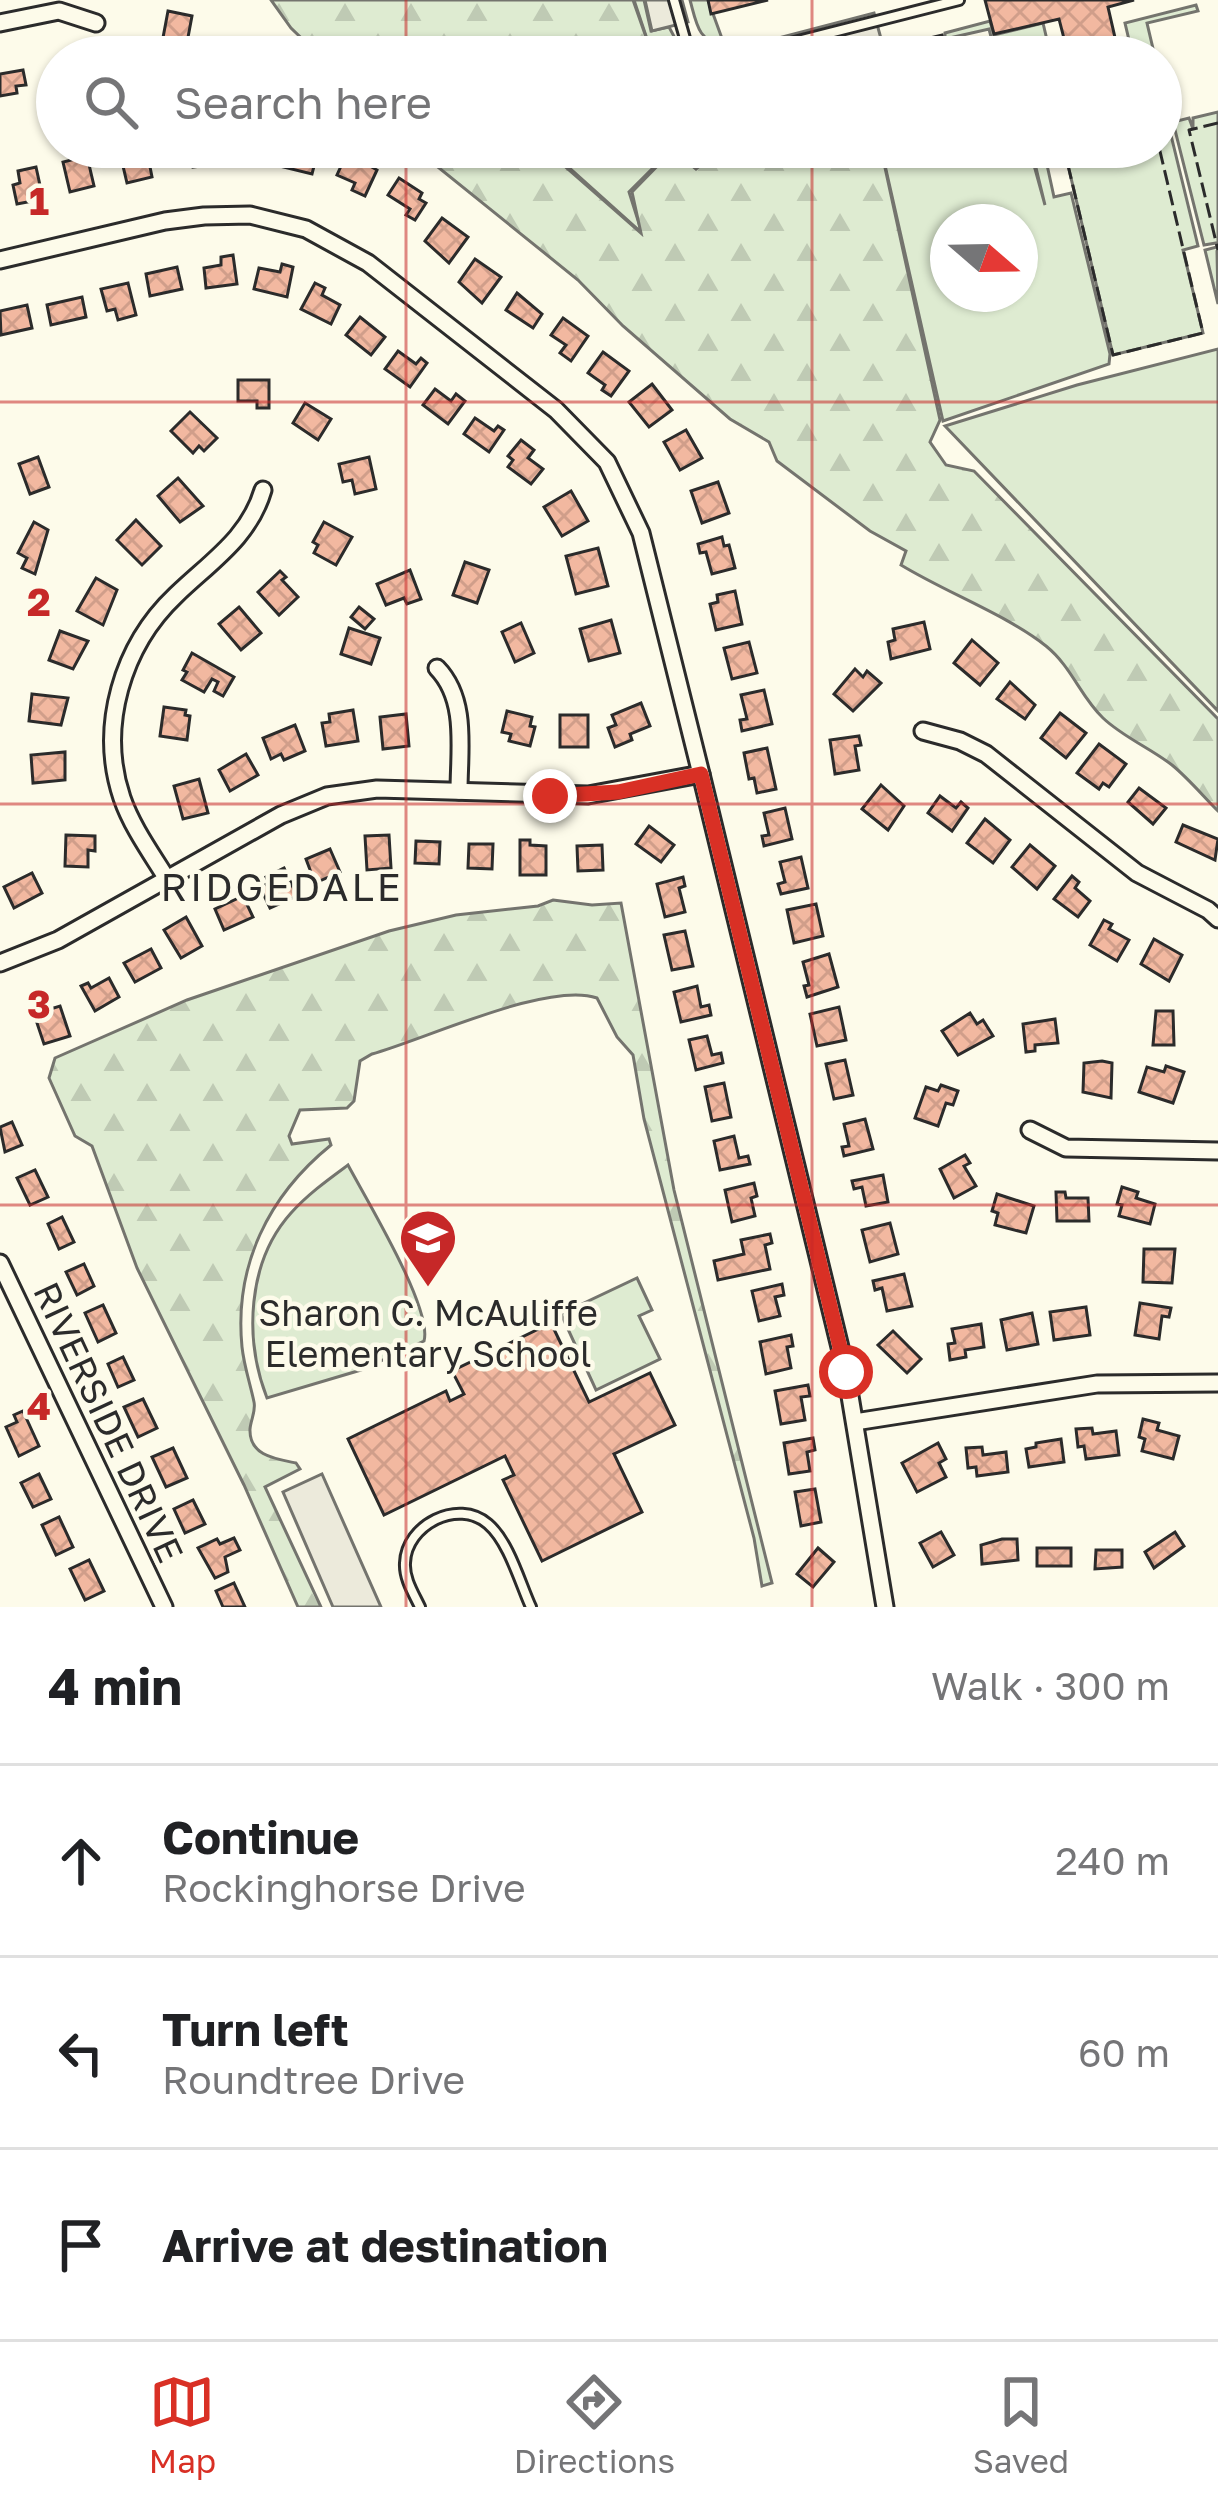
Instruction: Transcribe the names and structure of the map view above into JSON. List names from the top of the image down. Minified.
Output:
{"streets":{"street":["RIVERSIDE DRIVE"]},"districts":["RIDGEDALE"],"places":{"school or university":["Sharon C. McAuliffe Elementary School"]},"north":"right","page":{"search":"Search here","heading":["4 min","Walk · 300 m"],"list":[["Continue","Rockinghorse Drive","240 m"],["Turn left","Roundtree Drive","60 m"],"Arrive at destination"],"nav":["Map","Directions","Saved"]},"grid":{"rows":["1","2","3","4"]}}
